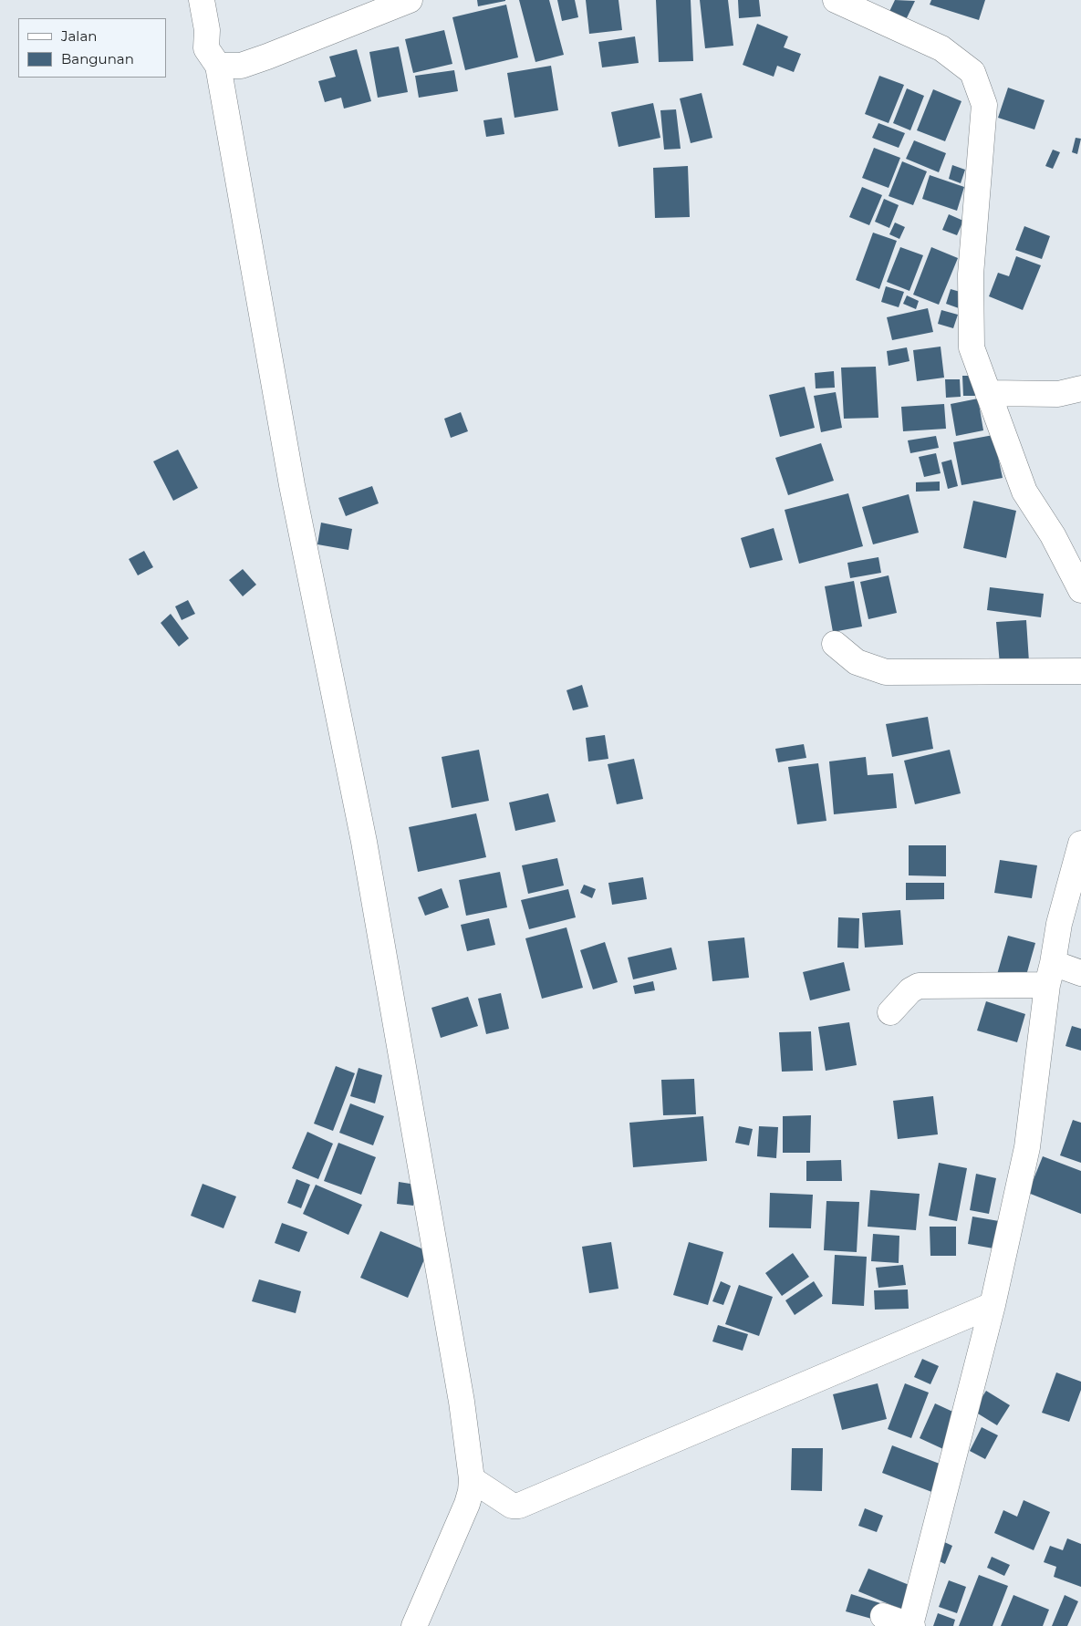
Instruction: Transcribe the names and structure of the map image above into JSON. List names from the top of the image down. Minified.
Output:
{"legend":["Jalan","Bangunan"]}
